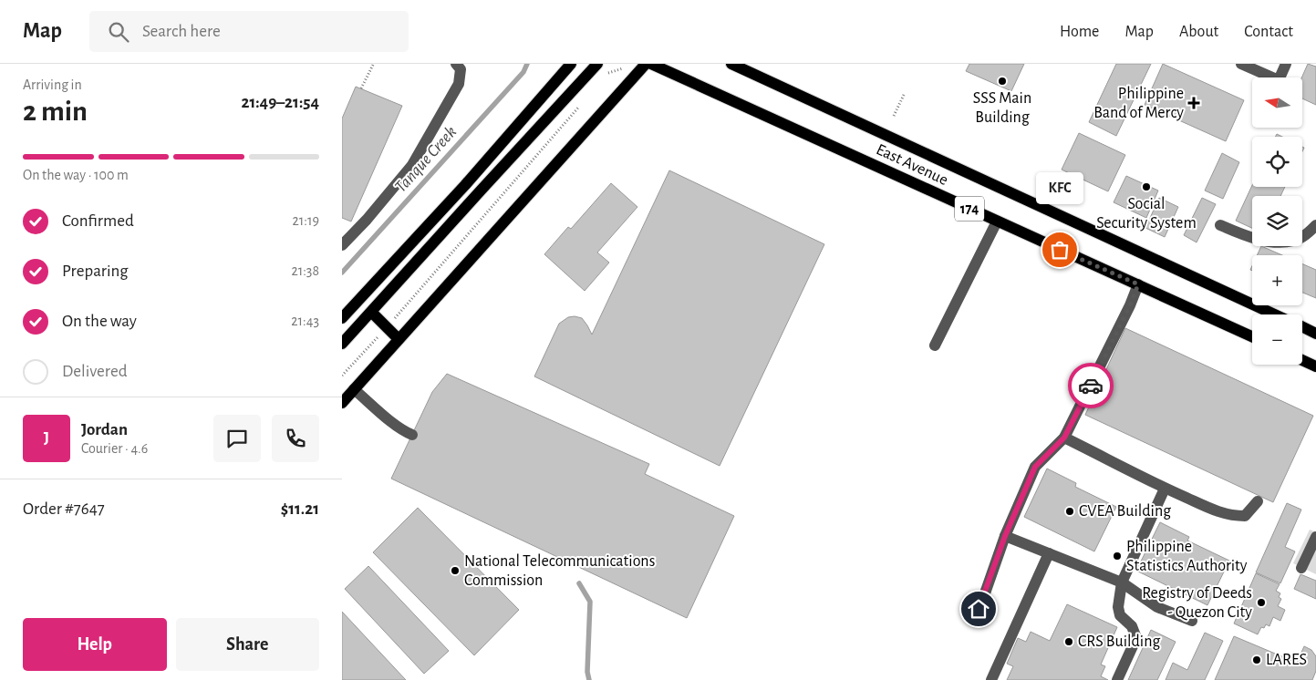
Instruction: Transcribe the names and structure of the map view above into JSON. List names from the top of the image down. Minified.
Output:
{"streets":{"main road":["East Avenue","174"]},"water":["Tanque Creek"],"places":{"other":["SSS Main Building","Social Security System","KFC","CVEA Building","Philippine Statistics Authority","National Telecommunications Commission","Registry of Deeds - Quezon City","CRS Building","LARES"],"health":["Philippine Band of Mercy"]},"north":"left","page":{"header":"Map","search":"Search here","nav":["Home","Map","About","Contact"],"heading":["2 min","Arriving in","21:49–21:54"],"panel":["Jordan","Courier · 4.6","Order #7647","$11.21"],"map_buttons":["+","−"],"bar":"On the way · 100 m","bubble":"KFC","list":[["Confirmed","21:19"],["Preparing","21:38"],["On the way","21:43"],"Delivered"],"round":"J","buttons":["Help","Share"]}}
